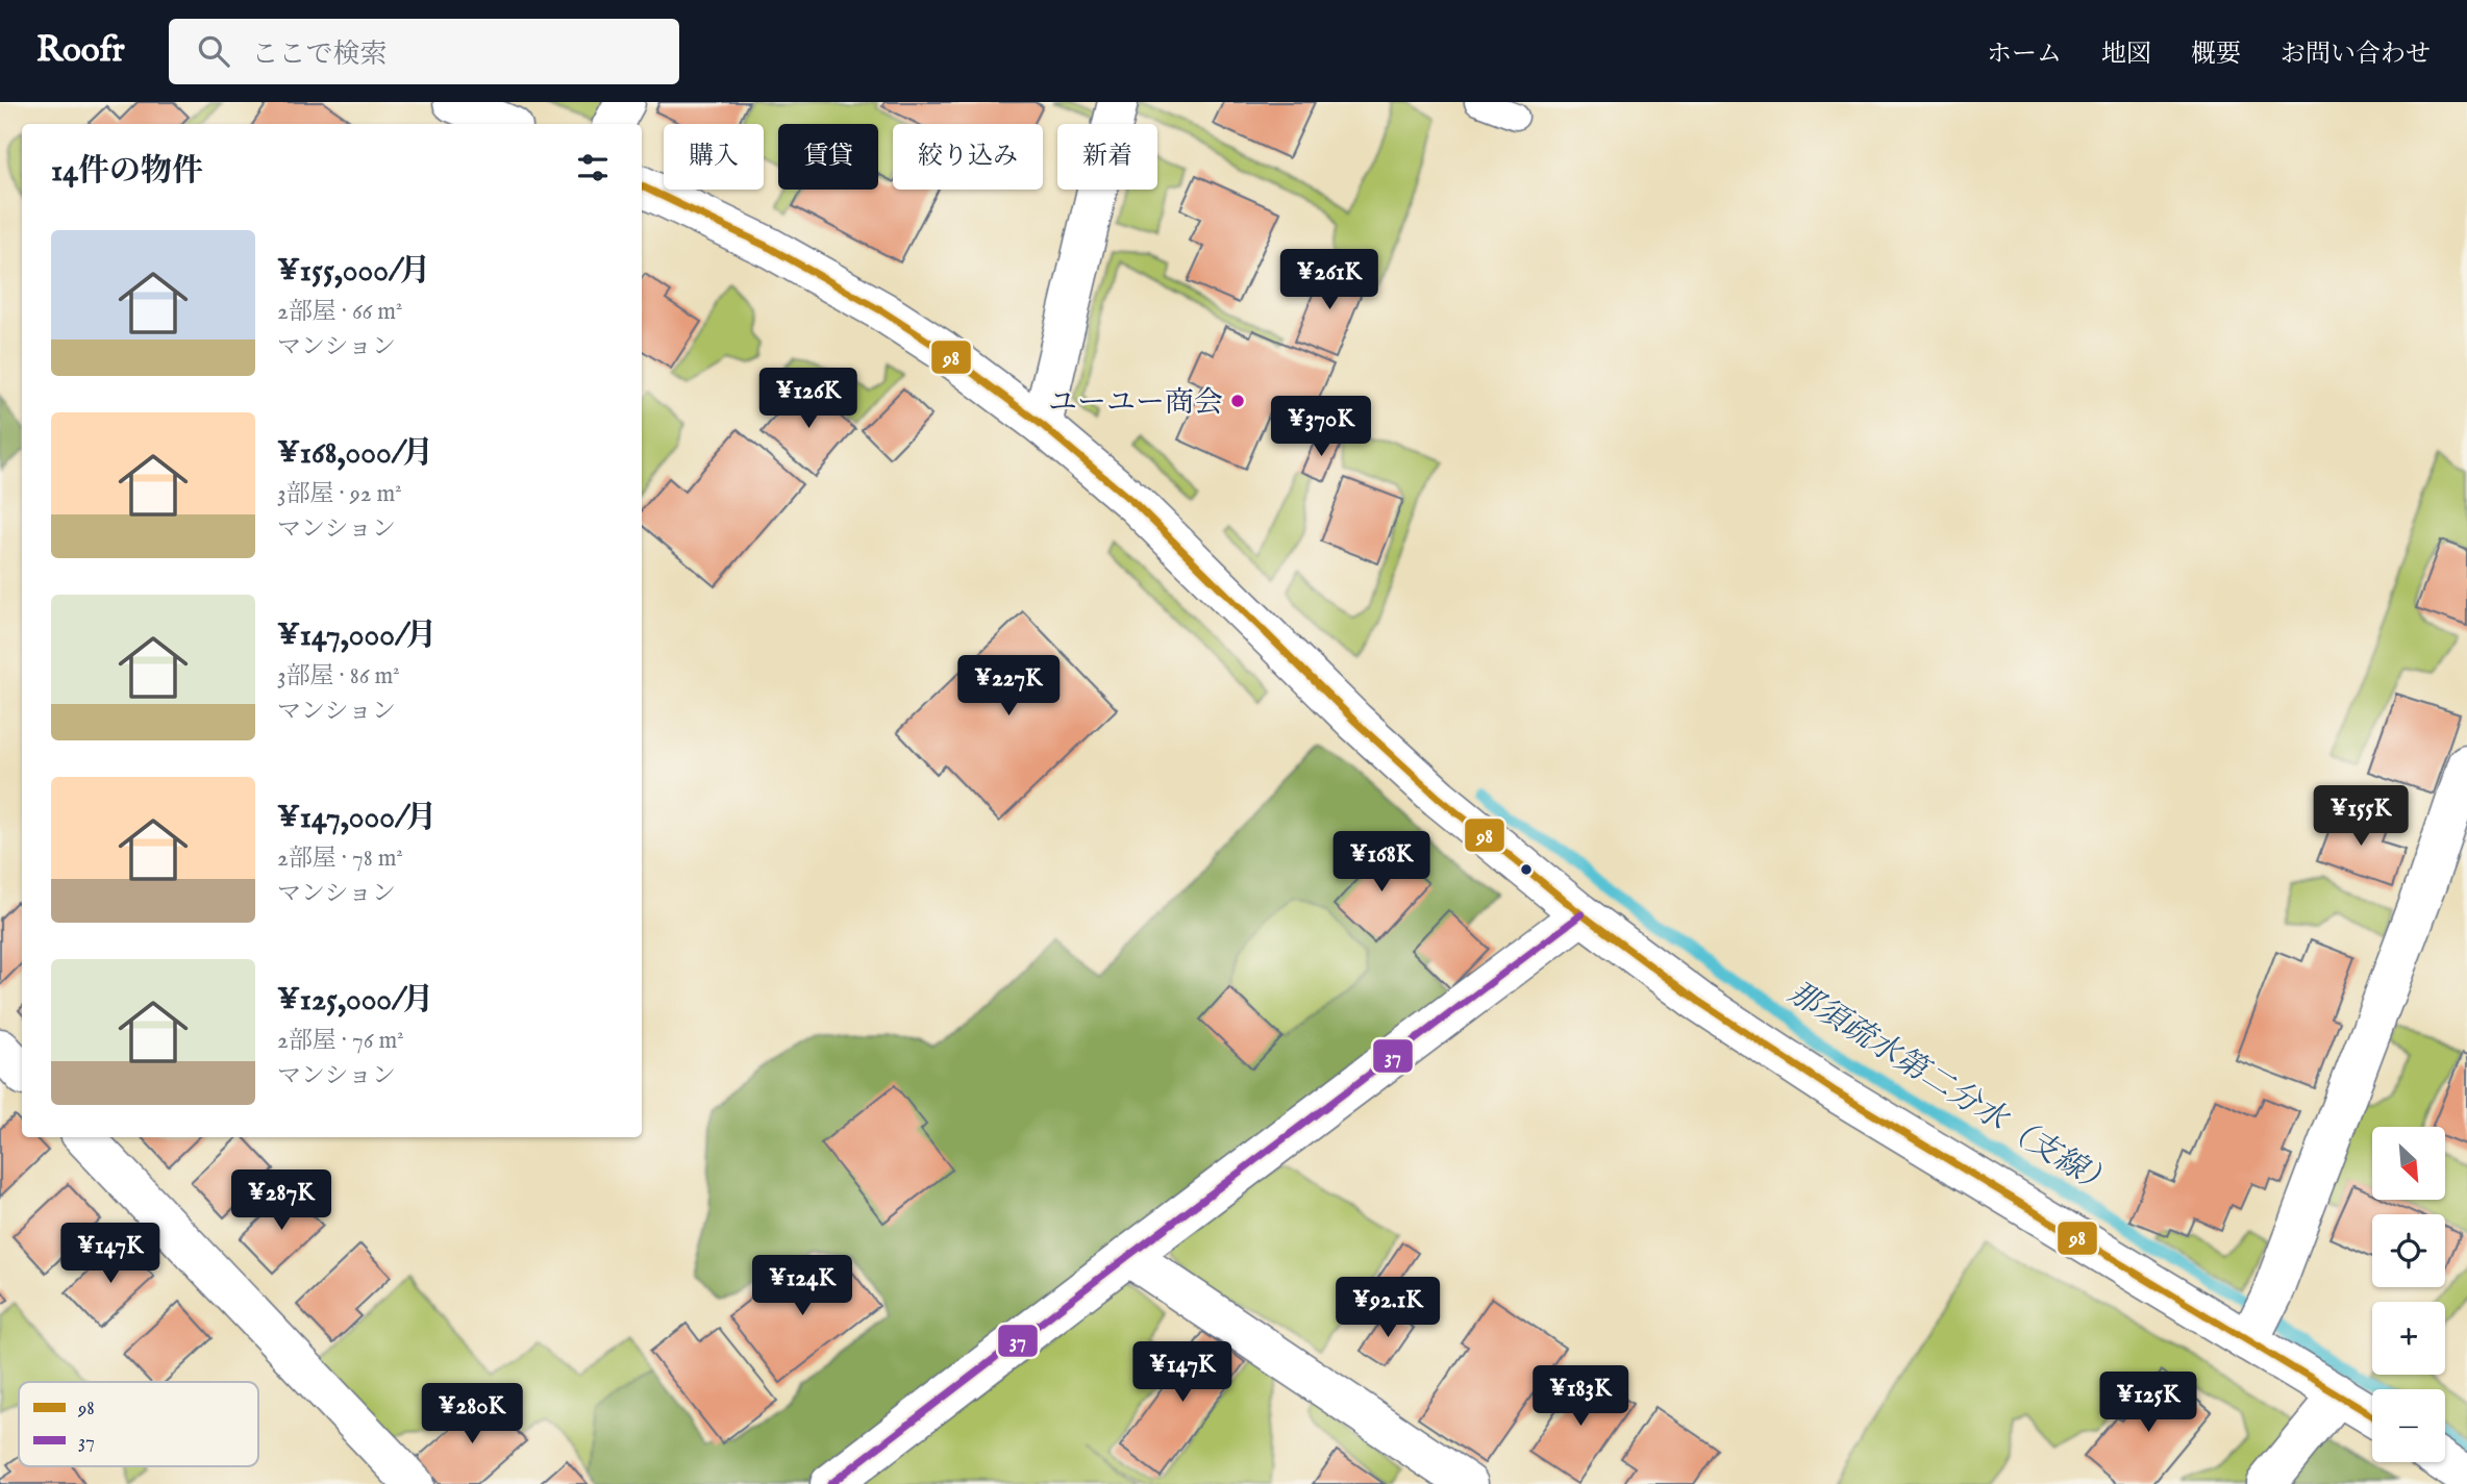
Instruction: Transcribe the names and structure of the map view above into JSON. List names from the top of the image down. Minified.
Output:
{"water":["那須疏水第二分水（支線）"],"places":["ユーユー商会"],"lines":["transit line 98","transit line 37"],"legend":["98","37"],"north":"bottom right","page":{"header":"Roofr","search":"ここで検索","nav":["ホーム","地図","概要","お問い合わせ"],"chip":["購入","賃貸","絞り込み","新着"],"heading":"14件の物件","list":[{"name":"¥155,000/月","note":"2部屋 · 66 m² · マンション"},{"name":"¥168,000/月","note":"3部屋 · 92 m² · マンション"},{"name":"¥147,000/月","note":"3部屋 · 86 m² · マンション"},{"name":"¥147,000/月","note":"2部屋 · 78 m² · マンション"},{"name":"¥125,000/月","note":"2部屋 · 76 m² · マンション"}],"price":["¥261K","¥126K","¥370K","¥227K","¥155K","¥168K","¥287K","¥147K","¥124K","¥92.1K","¥147K","¥183K","¥125K","¥280K"],"map_buttons":["+","−"]}}
